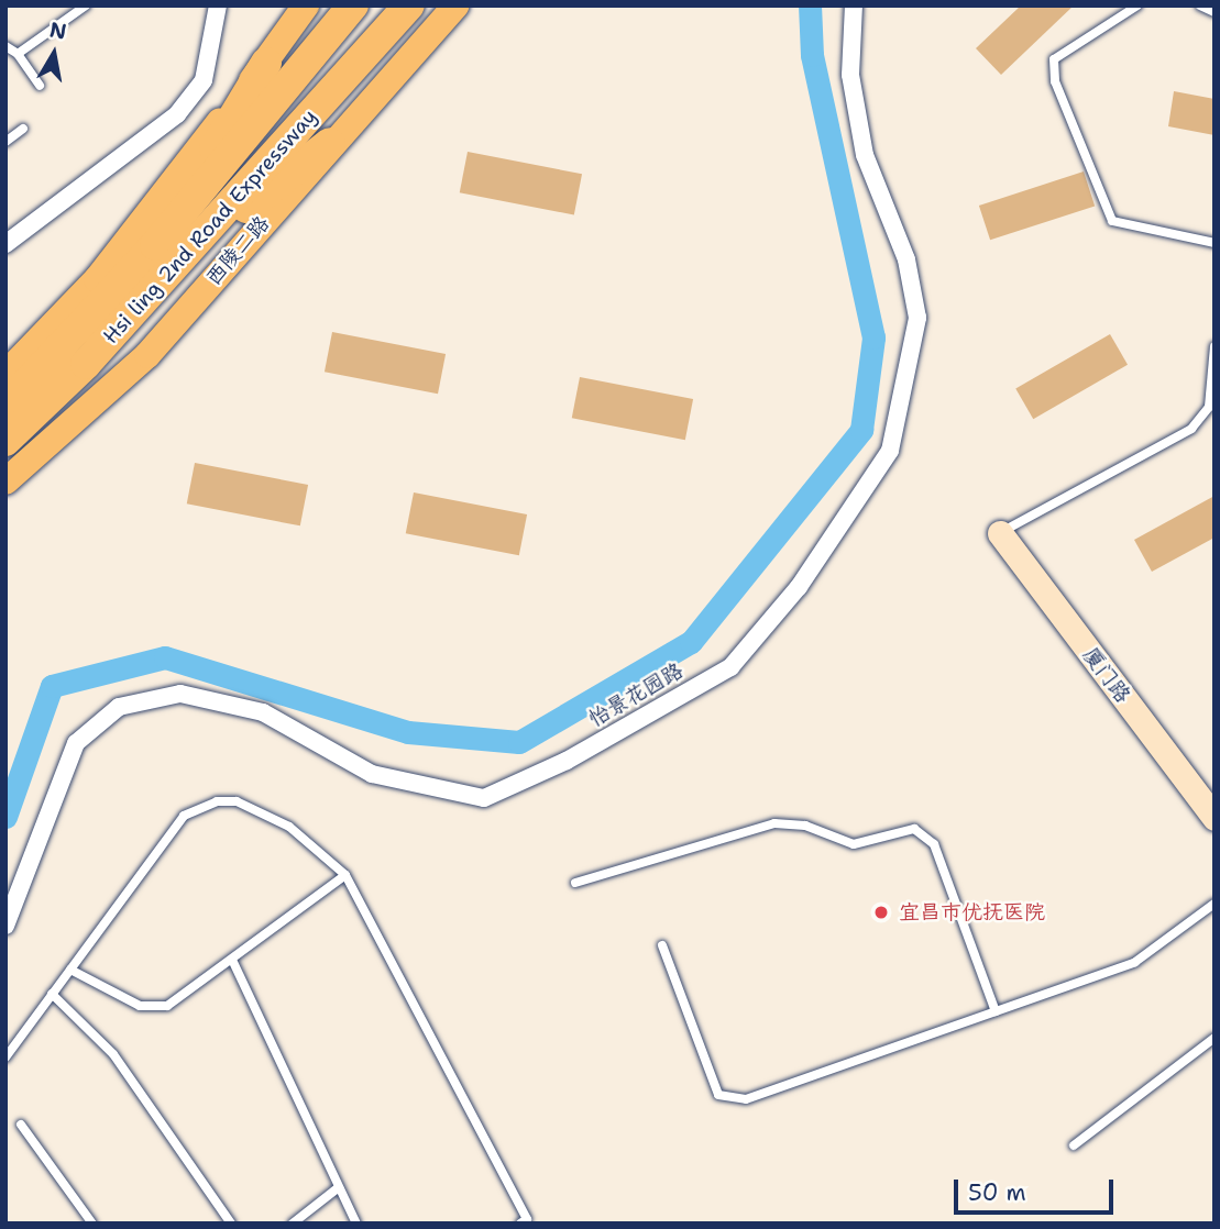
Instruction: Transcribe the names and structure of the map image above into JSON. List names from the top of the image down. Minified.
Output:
{"streets":{"highway":["Hsi ling 2nd Road Expressway"],"main road":["西陵二路"],"street":["厦门路","怡景花园路"]},"places":["宜昌市优抚医院"],"scale_bar":"50 m","north":"top"}
